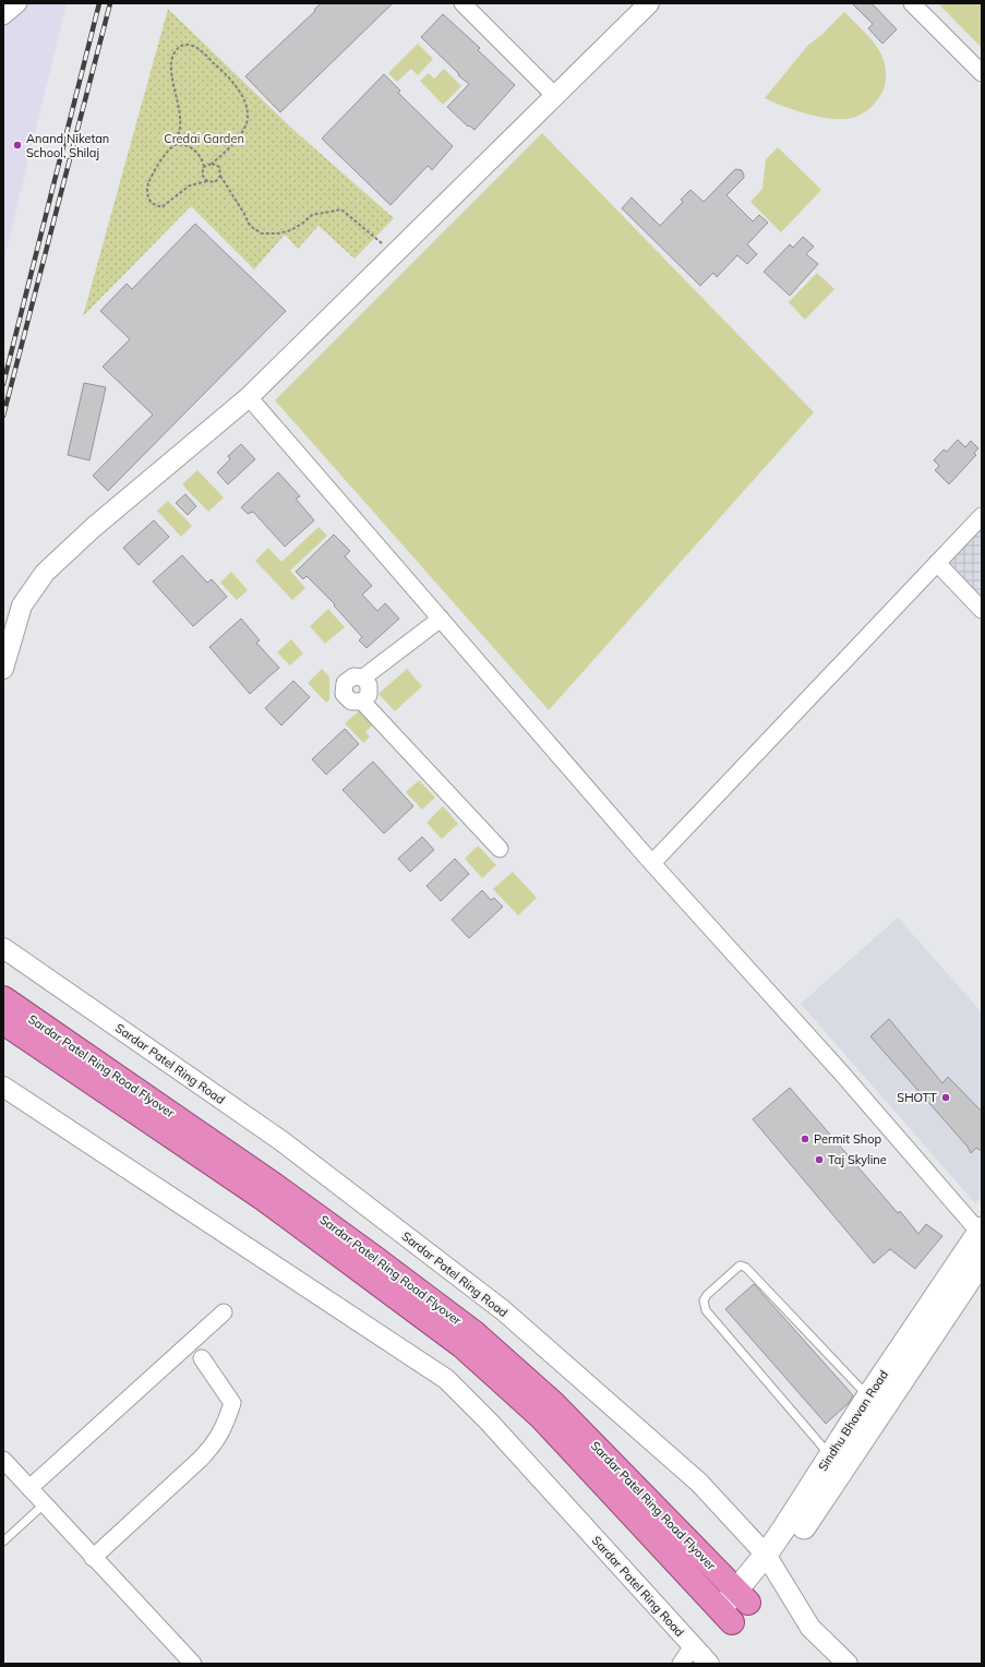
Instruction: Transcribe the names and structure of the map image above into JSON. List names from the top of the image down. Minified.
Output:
{"streets":{"highway":["Sardar Patel Ring Road Flyover"],"main road":["Sindhu Bhavan Road"],"street":["Sardar Patel Ring Road"]},"crossings":[["Sardar Patel Ring Road","Sindhu Bhavan Road"],["Sardar Patel Ring Road Flyover","Sindhu Bhavan Road"]],"parks":["Credai Garden"],"places":["Anand Niketan School, Shilaj","SHOTT","Permit Shop","Taj Skyline"]}
